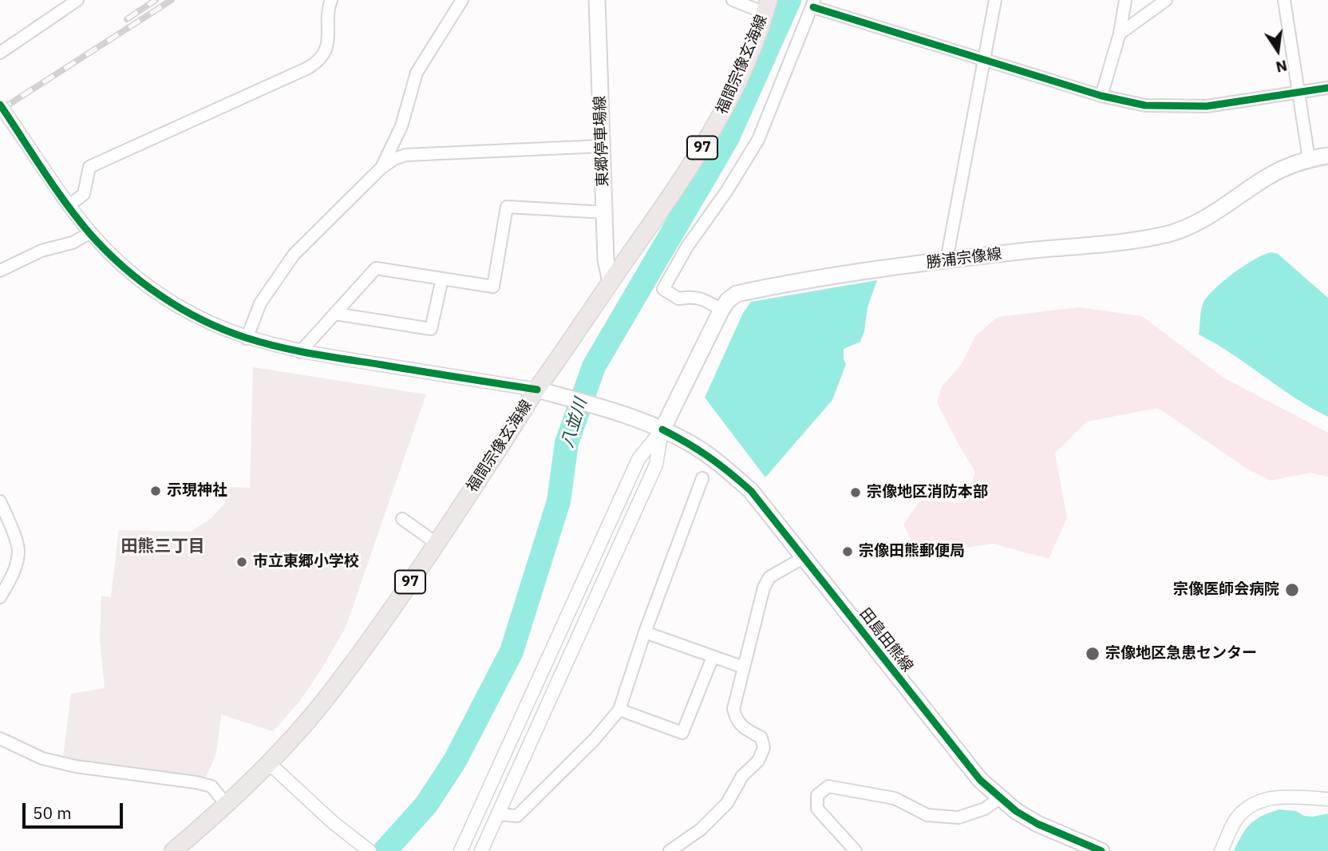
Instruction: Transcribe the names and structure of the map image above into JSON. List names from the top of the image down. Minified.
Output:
{"streets":{"main road":["福間宗像玄海線","東郷停車場線","97","勝浦宗像線","田島田熊線"]},"crossings":[["福間宗像玄海線","東郷停車場線"],["福間宗像玄海線","田島田熊線"],["勝浦宗像線","田島田熊線"]],"districts":["田熊三丁目"],"water":["八並川"],"places":["示現神社","宗像地区消防本部","宗像田熊郵便局","市立東郷小学校","宗像医師会病院","宗像地区急患センター"],"scale_bar":"50 m","north":"bottom"}
